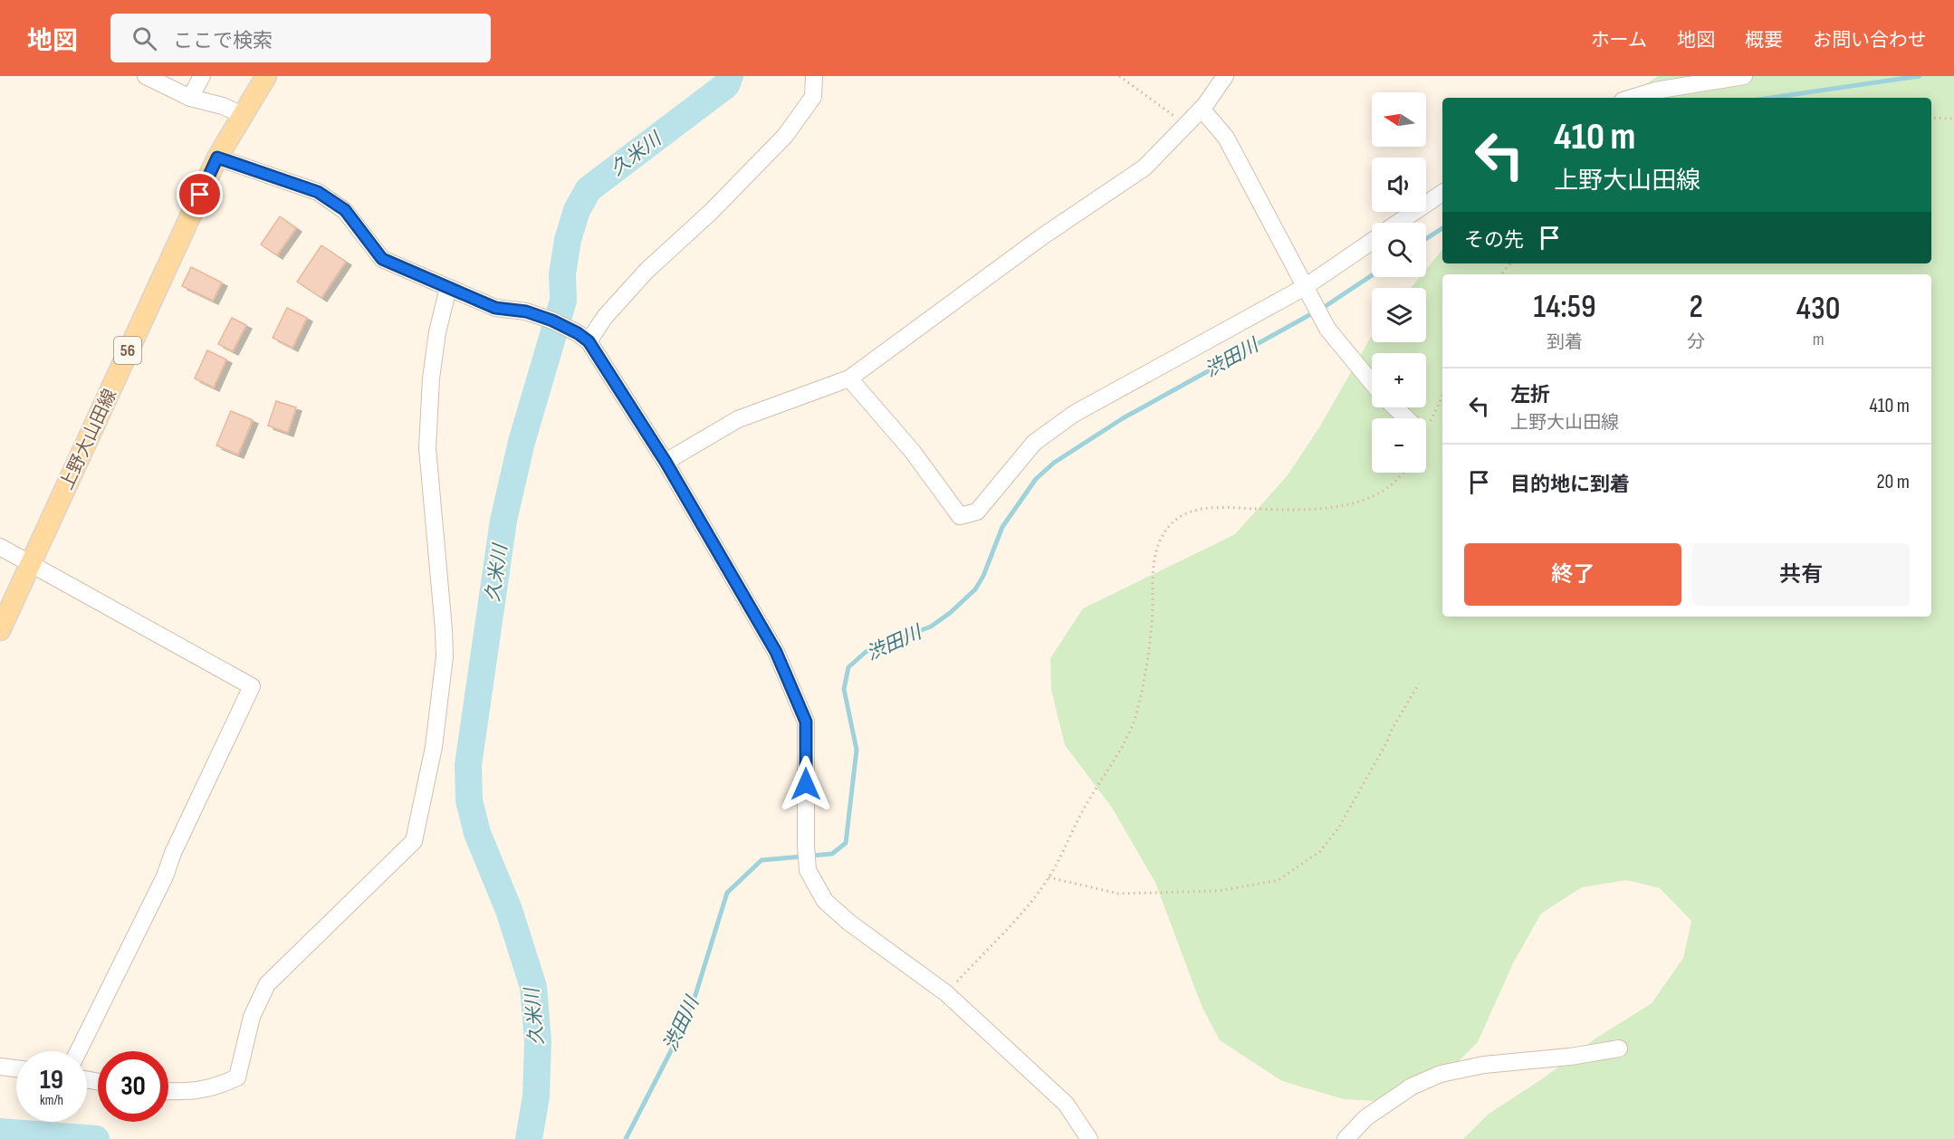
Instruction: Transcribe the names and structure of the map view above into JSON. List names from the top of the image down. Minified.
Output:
{"streets":{"main road":["56","上野大山田線"]},"water":["久米川","渋田川"],"north":"left","page":{"header":"地図","search":"ここで検索","nav":["ホーム","地図","概要","お問い合わせ"],"map_buttons":["+","−"],"turn":["410 m","上野大山田線"],"then":"その先","eta":["14:59","到着","2","分","430","m"],"list":[{"name":"左折","note":"上野大山田線","value":"410 m"},{"name":"目的地に到着","value":"20 m"}],"buttons":["終了","共有"],"speed":"19 km/h","limit":"30"}}
